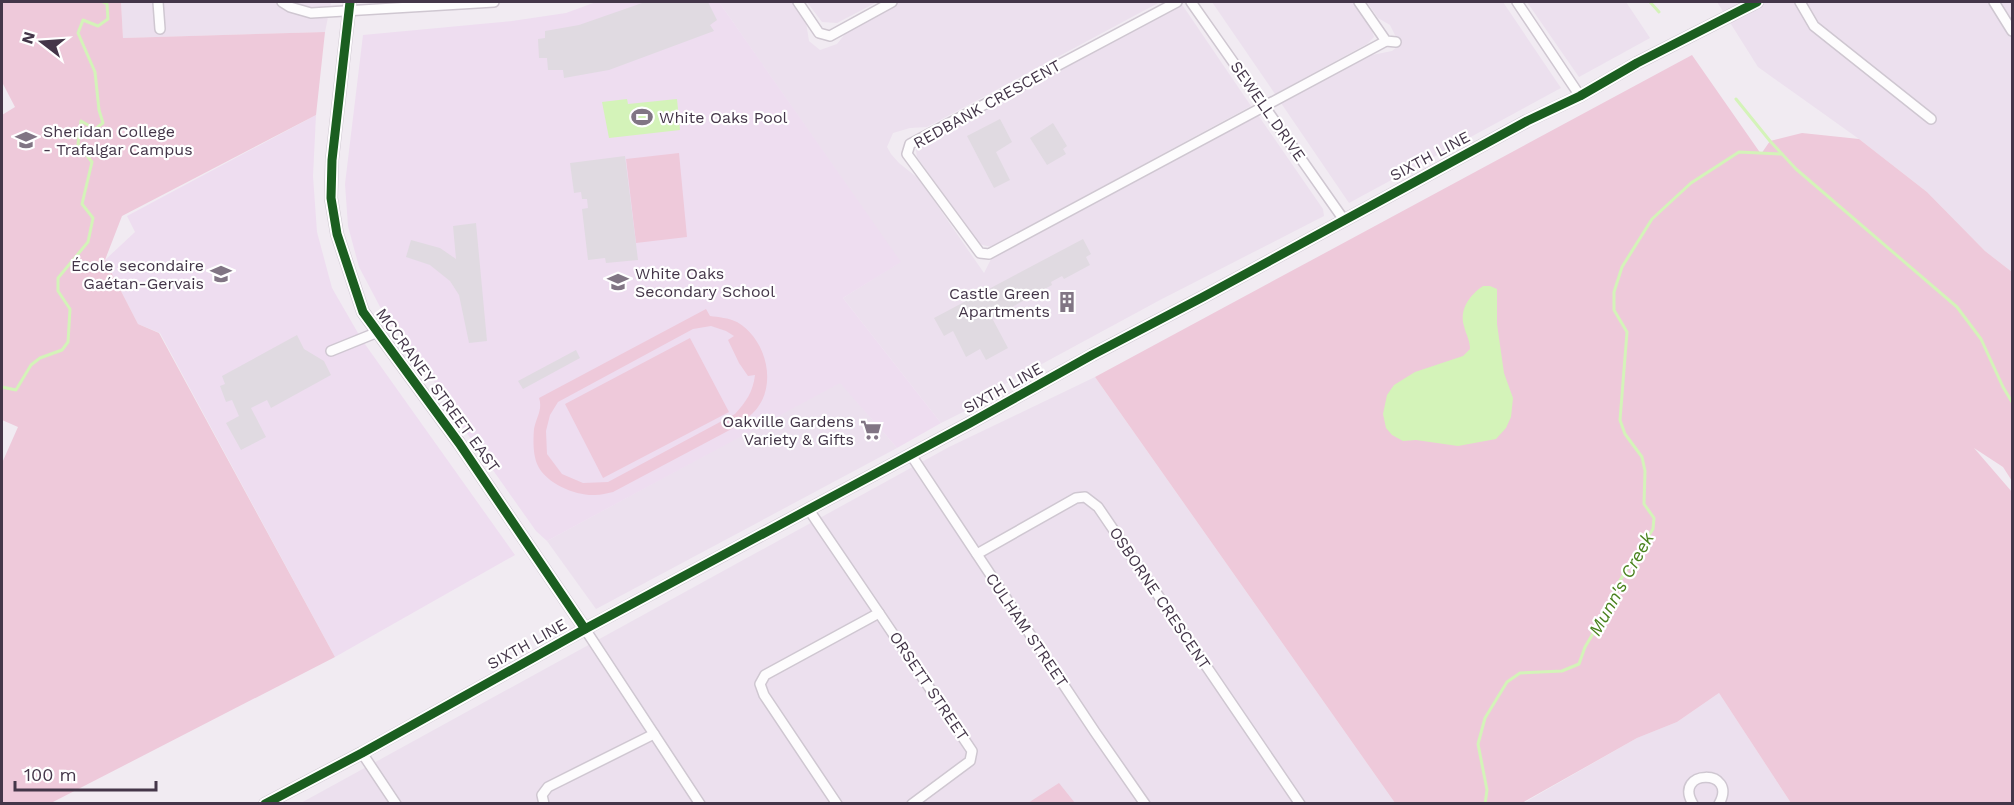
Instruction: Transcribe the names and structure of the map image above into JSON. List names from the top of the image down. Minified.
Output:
{"streets":{"street":["REDBANK CRESCENT","SEWELL DRIVE","SIXTH LINE","MCCRANEY STREET EAST","OSBORNE CRESCENT","CULHAM STREET","ORSETT STREET"]},"crossings":[["REDBANK CRESCENT","SEWELL DRIVE"],["SEWELL DRIVE","SIXTH LINE"],["SIXTH LINE","MCCRANEY STREET EAST"],["SIXTH LINE","CULHAM STREET"],["SIXTH LINE","ORSETT STREET"],["OSBORNE CRESCENT","CULHAM STREET"]],"water":["Munn's Creek"],"places":{"sports":["White Oaks Pool"],"school or university":["Sheridan College - Trafalgar Campus","École secondaire Gaétan-Gervais","White Oaks Secondary School"],"building":["Castle Green Apartments"],"supermarket":["Oakville Gardens Variety & Gifts"]},"scale_bar":"100 m","north":"left"}
